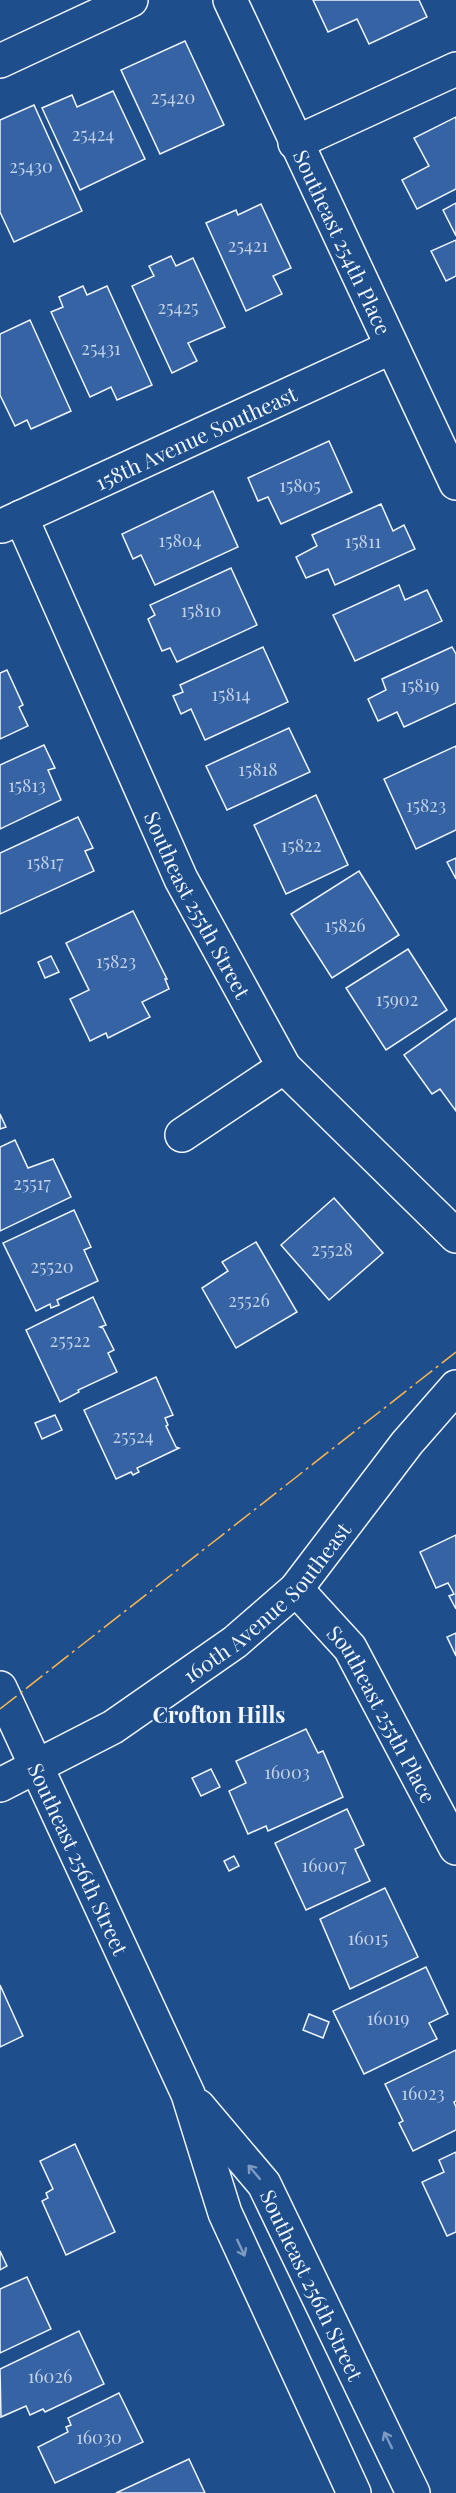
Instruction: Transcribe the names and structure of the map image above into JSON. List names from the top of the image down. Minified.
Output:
{"streets":{"street":["Southeast 254th Place","158th Avenue Southeast","Southeast 255th Street","160th Avenue Southeast","Southeast 255th Place","Southeast 256th Street"]},"crossings":[["Southeast 254th Place","158th Avenue Southeast"],["158th Avenue Southeast","Southeast 255th Street"],["160th Avenue Southeast","Southeast 255th Place"],["160th Avenue Southeast","Southeast 256th Street"]],"districts":["Crofton Hills"],"house_numbers":["25420","25424","25430","25421","25425","25431","15805","15804","15811","15810","15819","15814","15818","15813","15823","15822","15817","15826","15823","15902","25517","25528","25520","25526","25522","25524","16003","16007","16015","16019","16023","16026","16030"]}
